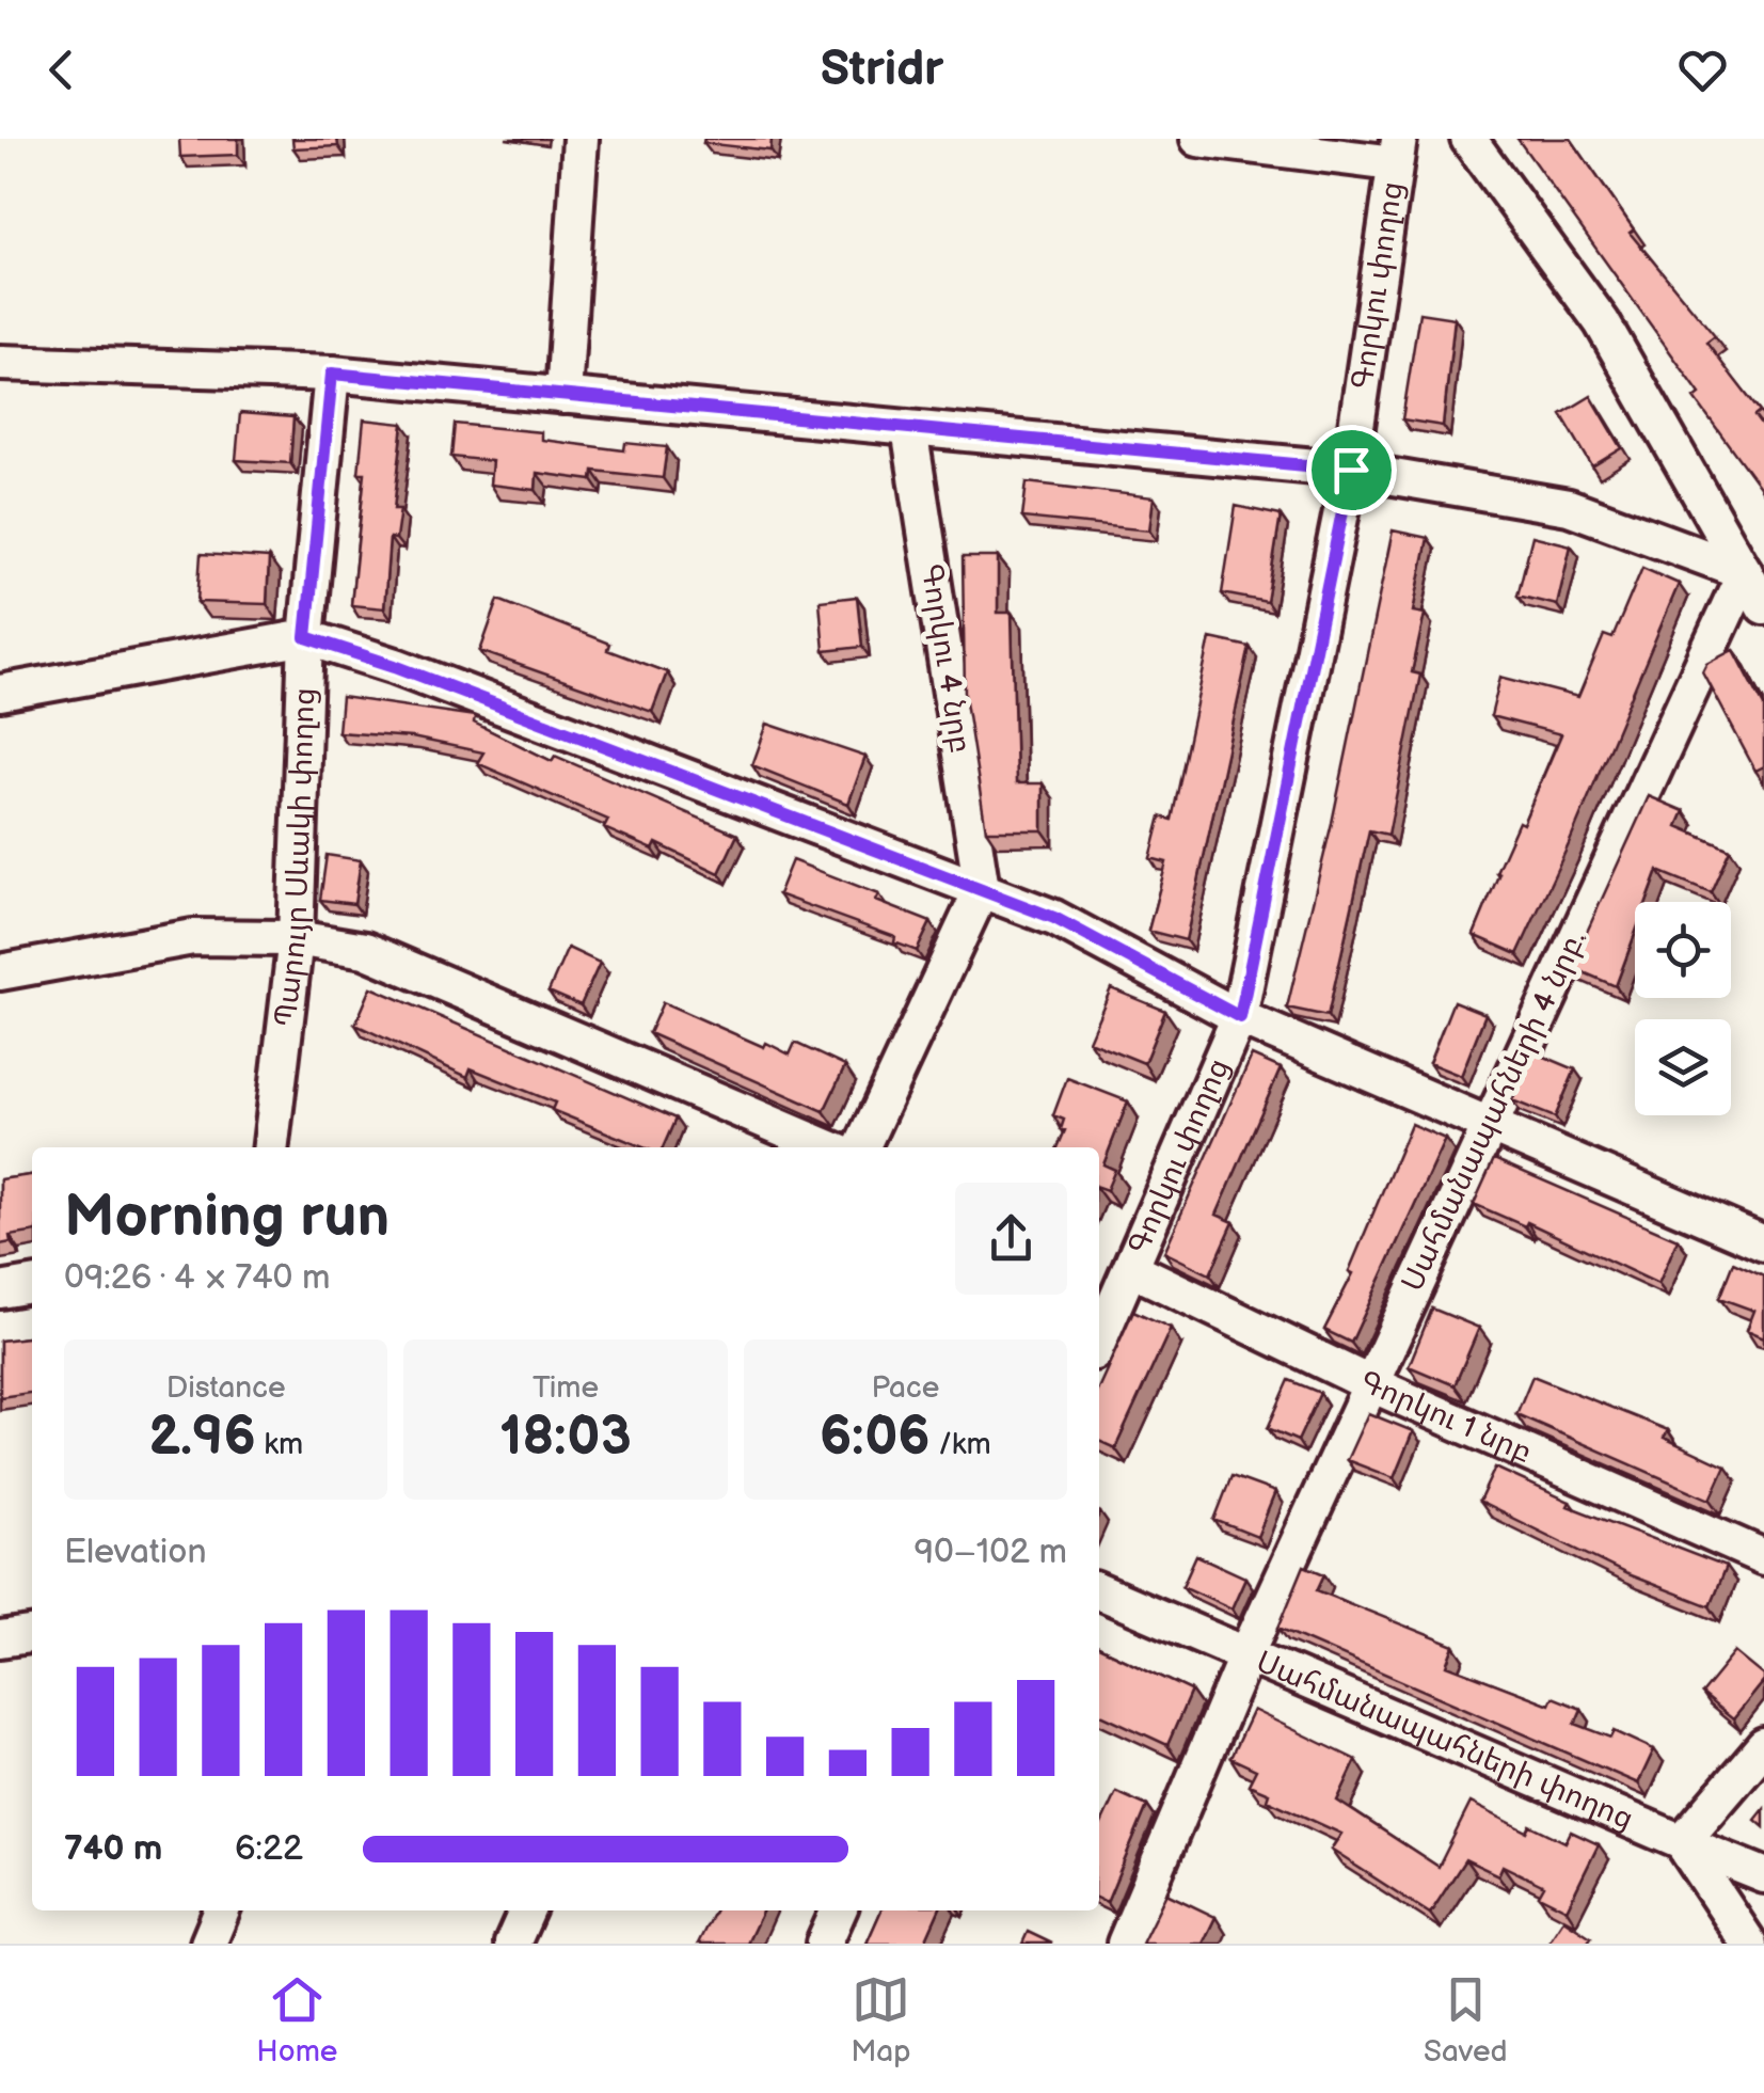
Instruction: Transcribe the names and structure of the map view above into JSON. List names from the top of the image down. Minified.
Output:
{"streets":{"street":["Գորկու փողոց","Գորկու 4 նրբ","Պարույր Սևակի փողոց","Սահմանապահների 4 նրբ.","Գորկու 1 նրբ","Սահմանապահների փողոց"]},"crossings":[["Գորկու փողոց","Գորկու 1 նրբ"],["Սահմանապահների 4 նրբ.","Գորկու 1 նրբ"],["Սահմանապահների 4 նրբ.","Սահմանապահների փողոց"]],"page":{"header":"Stridr","heading":["Morning run","09:26 · 4 × 740 m"],"stats":[["Distance","2.96 km"],["Time","18:03"],["Pace","6:06 /km"]],"chart":["Elevation","90–102 m"],"list":[{"name":"740 m","note":"6:22"}],"tabs":["Home","Map","Saved"]}}
